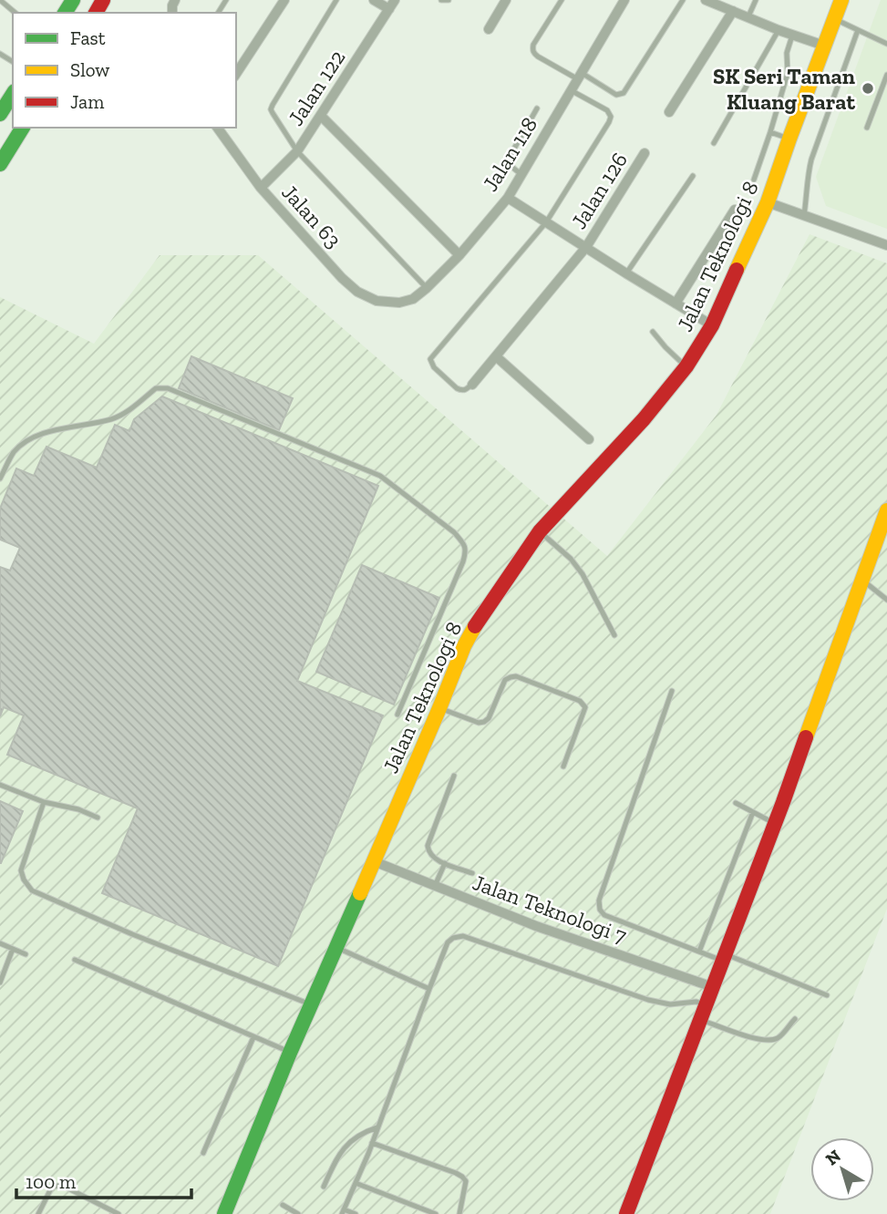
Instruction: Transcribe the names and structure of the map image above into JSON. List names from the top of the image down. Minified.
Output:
{"streets":{"main road":["Jalan Teknologi 8"],"street":["Jalan 122","Jalan 118","Jalan 126","Jalan 63","Jalan Teknologi 7"]},"crossings":[["Jalan 122","Jalan 63"],["Jalan 118","Jalan 63"],["Jalan Teknologi 8","Jalan Teknologi 7"]],"places":["SK Seri Taman Kluang Barat"],"legend":["Fast","Slow","Jam"],"scale_bar":"100 m","north":"top left"}
